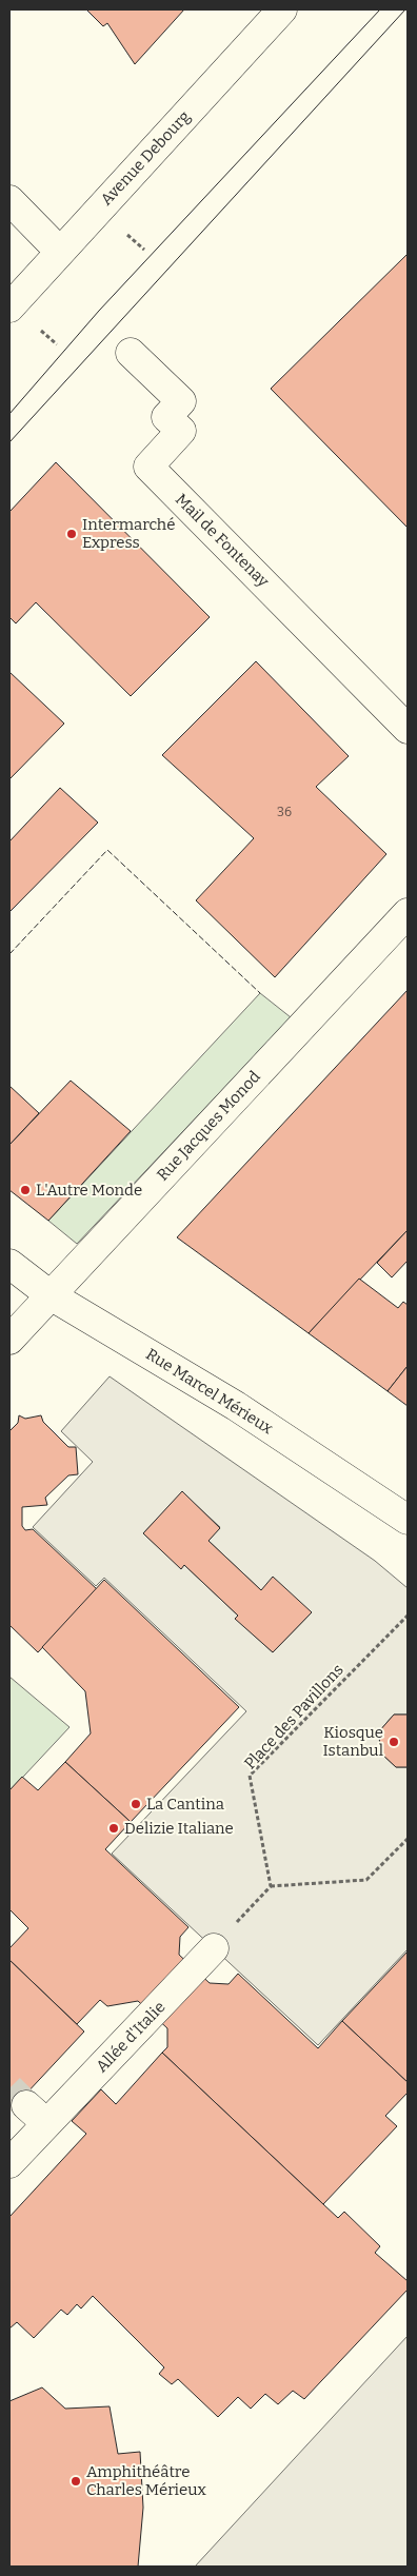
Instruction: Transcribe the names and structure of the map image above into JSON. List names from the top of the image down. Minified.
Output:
{"streets":{"street":["Avenue Debourg","Mail de Fontenay","Rue Jacques Monod","Rue Marcel Mérieux","Allée d'Italie"],"path":["Place des Pavillons"]},"crossings":[["Rue Jacques Monod","Rue Marcel Mérieux"]],"places":["Intermarché Express","L'Autre Monde","Kiosque Istanbul","La Cantina","Delizie Italiane","Amphithéâtre Charles Mérieux"],"house_numbers":["36"]}
